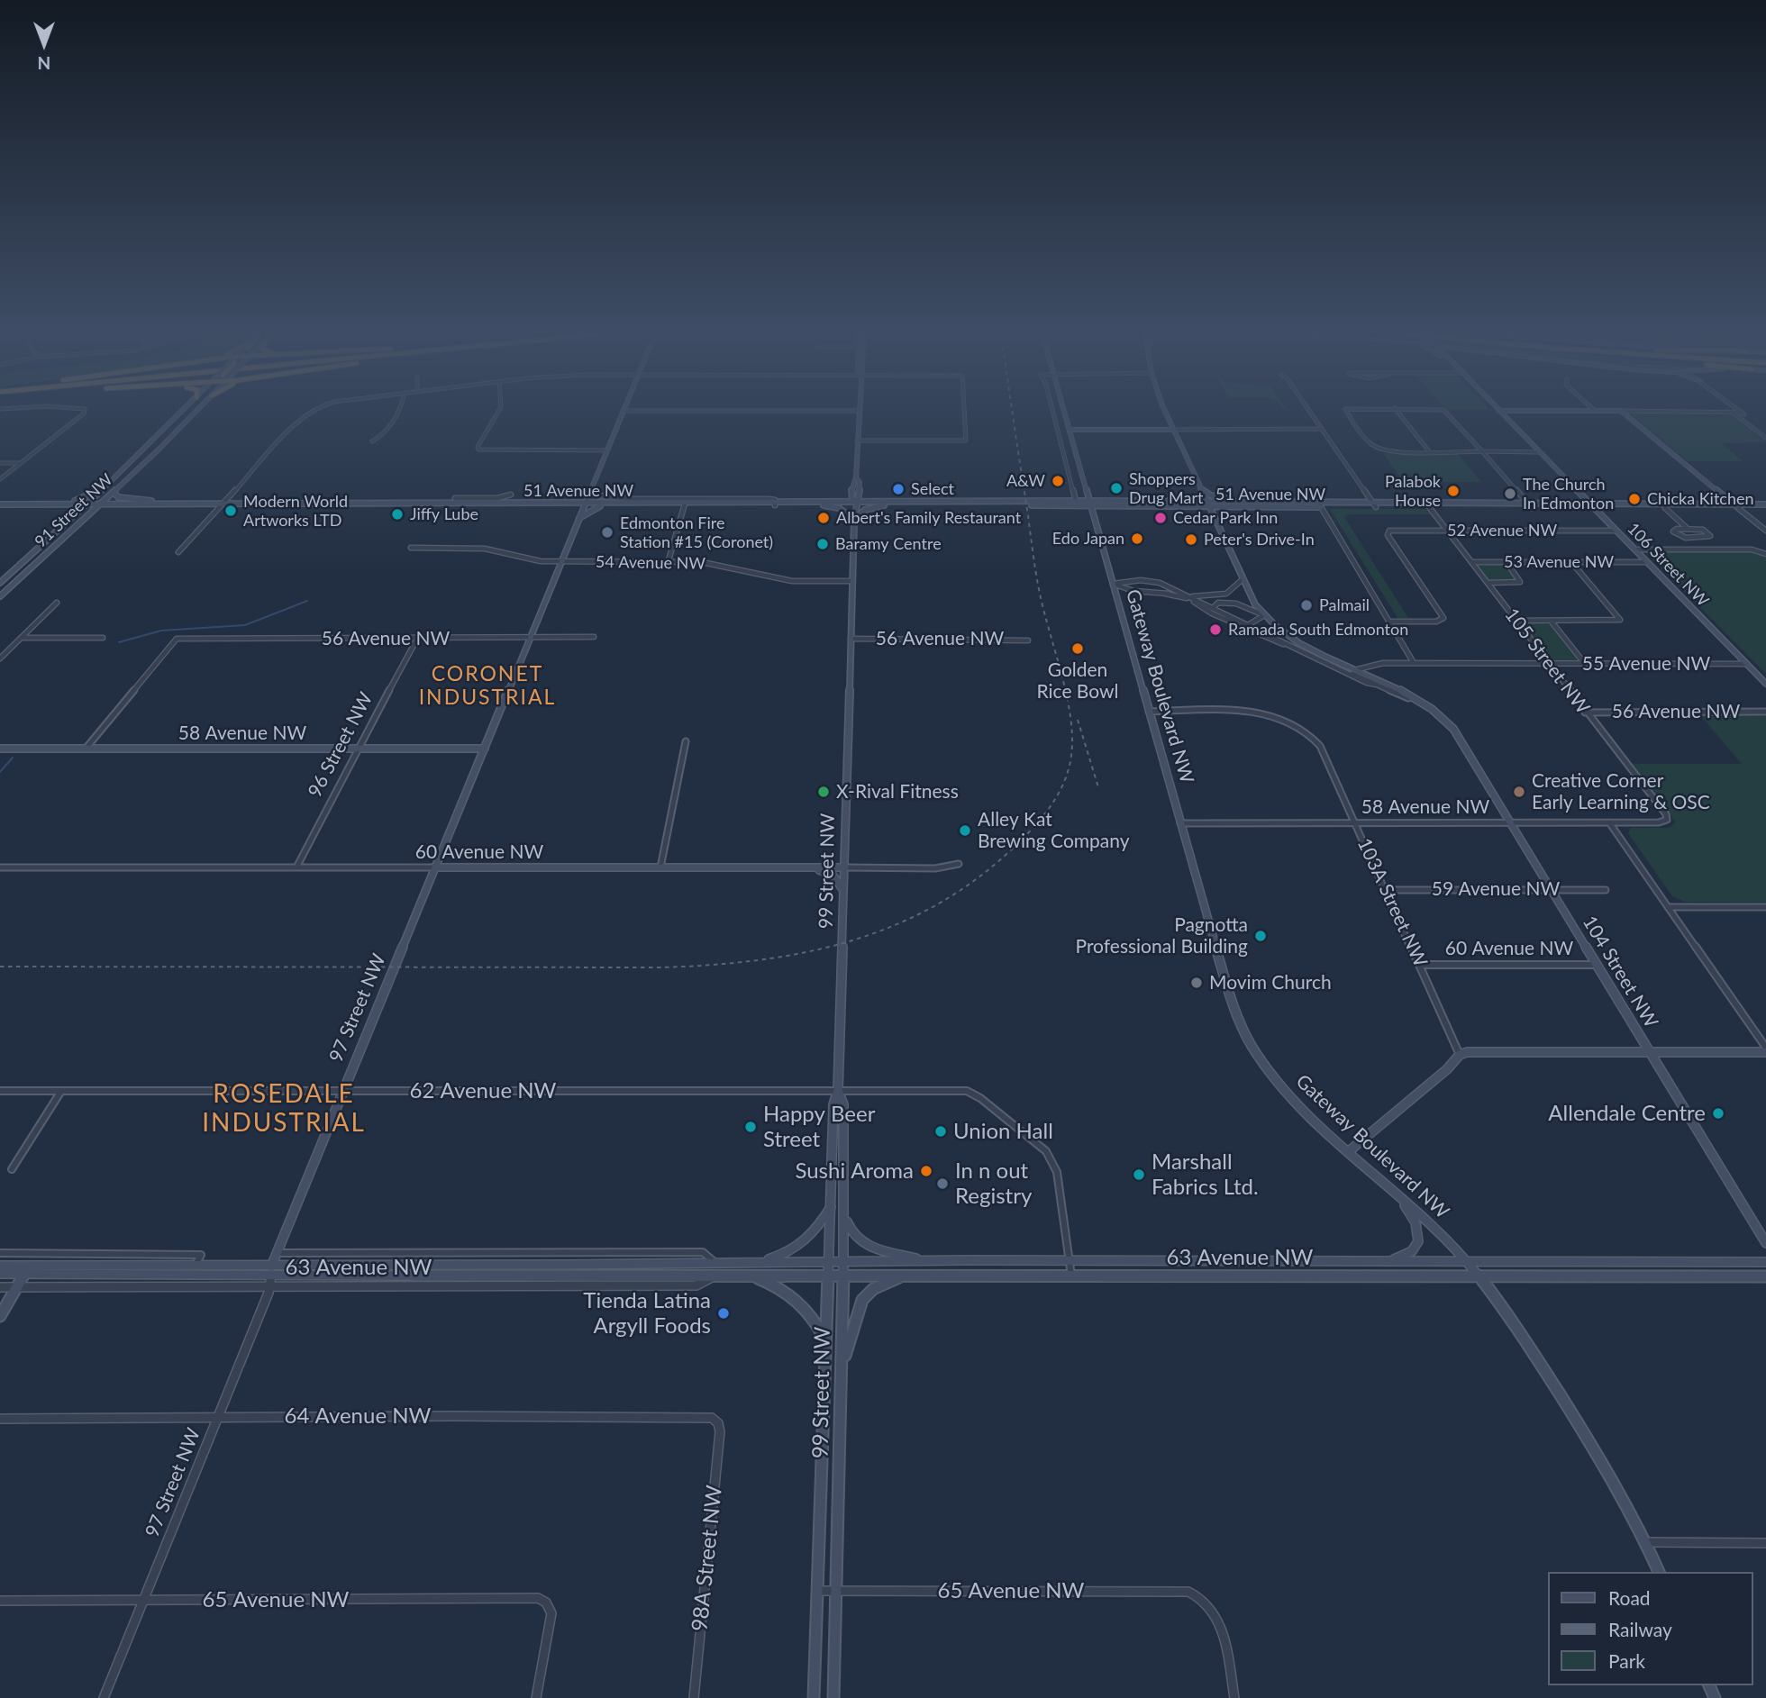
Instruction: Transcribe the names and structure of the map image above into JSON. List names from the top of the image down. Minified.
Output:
{"streets":{"main road":["51 Avenue NW","91 Street NW","106 Street NW","Gateway Boulevard NW","58 Avenue NW","60 Avenue NW","99 Street NW","104 Street NW","97 Street NW","63 Avenue NW"],"street":["52 Avenue NW","53 Avenue NW","54 Avenue NW","56 Avenue NW","105 Street NW","55 Avenue NW","96 Street NW","59 Avenue NW","103A Street NW","62 Avenue NW","64 Avenue NW","98A Street NW","65 Avenue NW"]},"crossings":[["51 Avenue NW","91 Street NW"],["51 Avenue NW","106 Street NW"],["51 Avenue NW","105 Street NW"],["51 Avenue NW","Gateway Boulevard NW"],["51 Avenue NW","99 Street NW"],["51 Avenue NW","104 Street NW"],["51 Avenue NW","97 Street NW"],["52 Avenue NW","106 Street NW"],["52 Avenue NW","105 Street NW"],["53 Avenue NW","106 Street NW"],["53 Avenue NW","105 Street NW"],["54 Avenue NW","99 Street NW"],["54 Avenue NW","97 Street NW"],["106 Street NW","55 Avenue NW"],["56 Avenue NW","105 Street NW"],["56 Avenue NW","58 Avenue NW"],["56 Avenue NW","96 Street NW"],["56 Avenue NW","99 Street NW"],["56 Avenue NW","97 Street NW"],["105 Street NW","55 Avenue NW"],["105 Street NW","58 Avenue NW"],["55 Avenue NW","104 Street NW"],["Gateway Boulevard NW","58 Avenue NW"],["Gateway Boulevard NW","103A Street NW"],["Gateway Boulevard NW","63 Avenue NW"],["58 Avenue NW","96 Street NW"],["58 Avenue NW","103A Street NW"],["58 Avenue NW","104 Street NW"],["58 Avenue NW","97 Street NW"],["96 Street NW","60 Avenue NW"],["60 Avenue NW","99 Street NW"],["60 Avenue NW","103A Street NW"],["60 Avenue NW","104 Street NW"],["60 Avenue NW","97 Street NW"],["99 Street NW","62 Avenue NW"],["99 Street NW","63 Avenue NW"],["99 Street NW","65 Avenue NW"],["59 Avenue NW","103A Street NW"],["59 Avenue NW","104 Street NW"],["97 Street NW","62 Avenue NW"],["97 Street NW","63 Avenue NW"],["97 Street NW","64 Avenue NW"],["97 Street NW","65 Avenue NW"],["62 Avenue NW","63 Avenue NW"],["64 Avenue NW","98A Street NW"]],"districts":["CORONET INDUSTRIAL","ROSEDALE INDUSTRIAL"],"places":["A&W","Shoppers Drug Mart","Select","Palabok House","The Church In Edmonton","Chicka Kitchen","Modern World Artworks LTD","Jiffy Lube","Albert's Family Restaurant","Cedar Park Inn","Edmonton Fire Station #15 (Coronet)","Edo Japan","Peter's Drive-In","Baramy Centre","Palmail","Ramada South Edmonton","Golden Rice Bowl","X-Rival Fitness","Creative Corner Early Learning & OSC","Alley Kat Brewing Company","Pagnotta Professional Building","Movim Church","Allendale Centre","Happy Beer Street","Union Hall","Sushi Aroma","Marshall Fabrics Ltd.","In n out Registry","Tienda Latina Argyll Foods"],"legend":["Road","Railway","Park"],"north":"bottom"}
